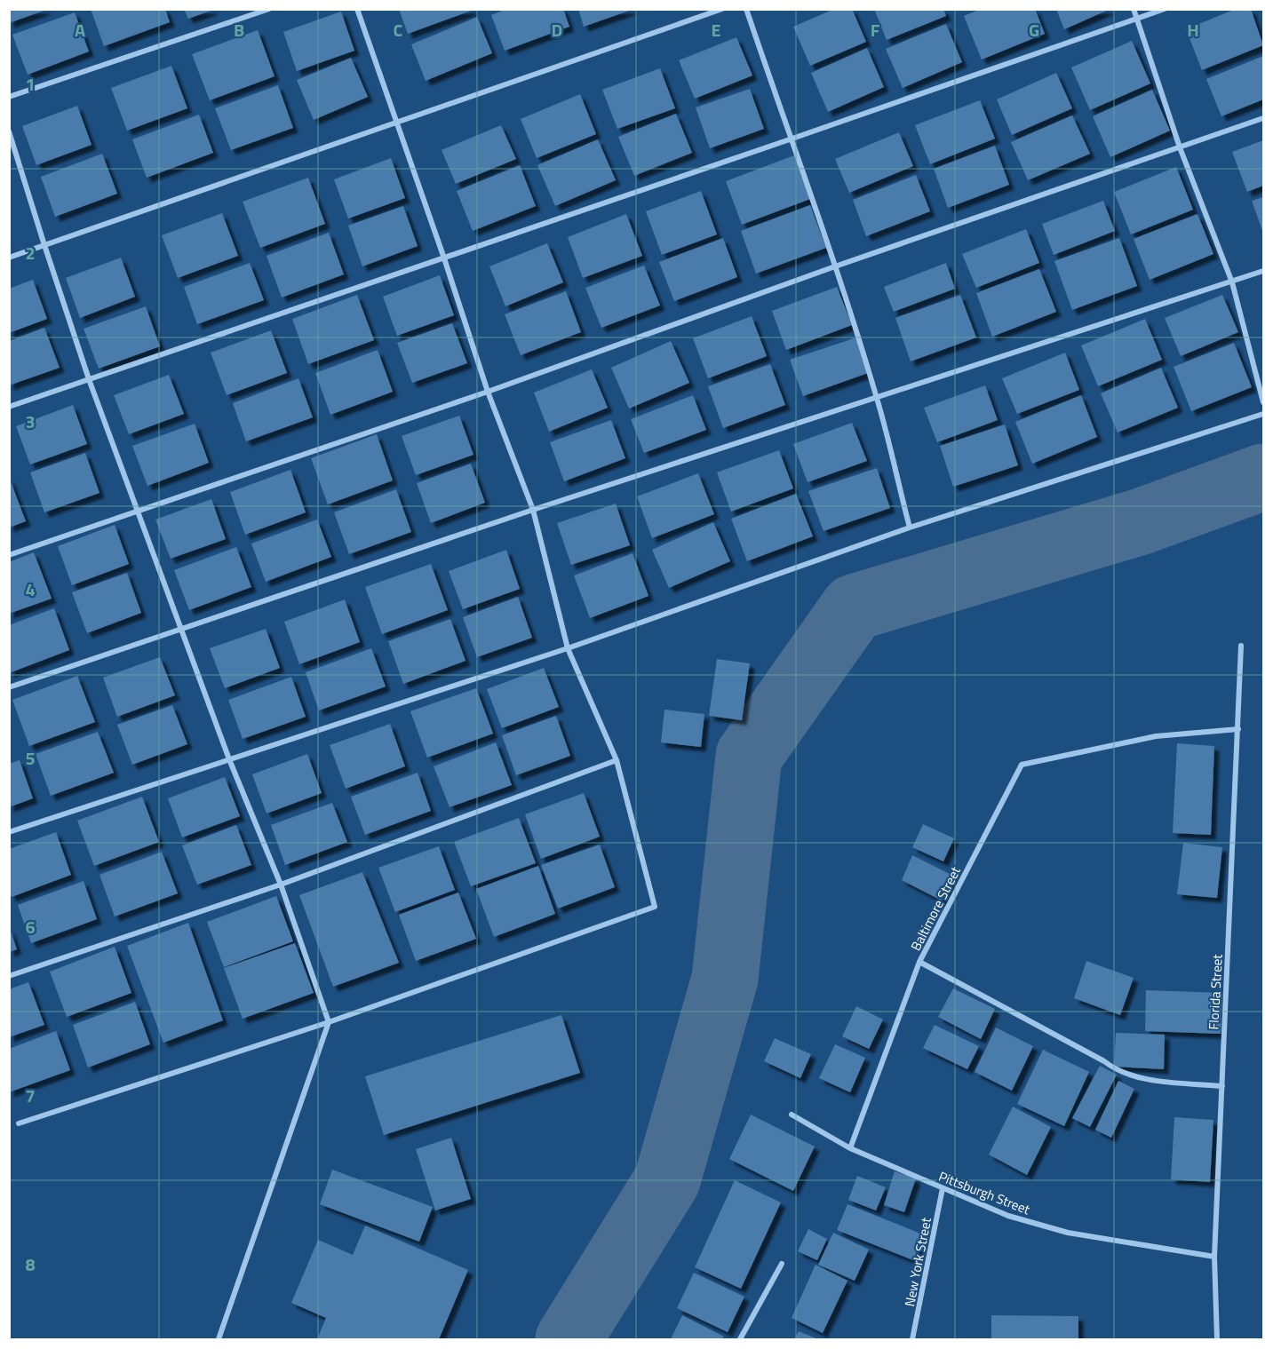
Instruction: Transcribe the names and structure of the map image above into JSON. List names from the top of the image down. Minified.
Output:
{"streets":{"street":["Baltimore Street","Florida Street","Pittsburgh Street","New York Street"]},"crossings":[["Baltimore Street","Florida Street"],["Florida Street","Pittsburgh Street"],["Pittsburgh Street","New York Street"]],"grid":{"columns":["A","B","C","D","E","F","G","H"],"rows":["1","2","3","4","5","6","7","8"]}}
